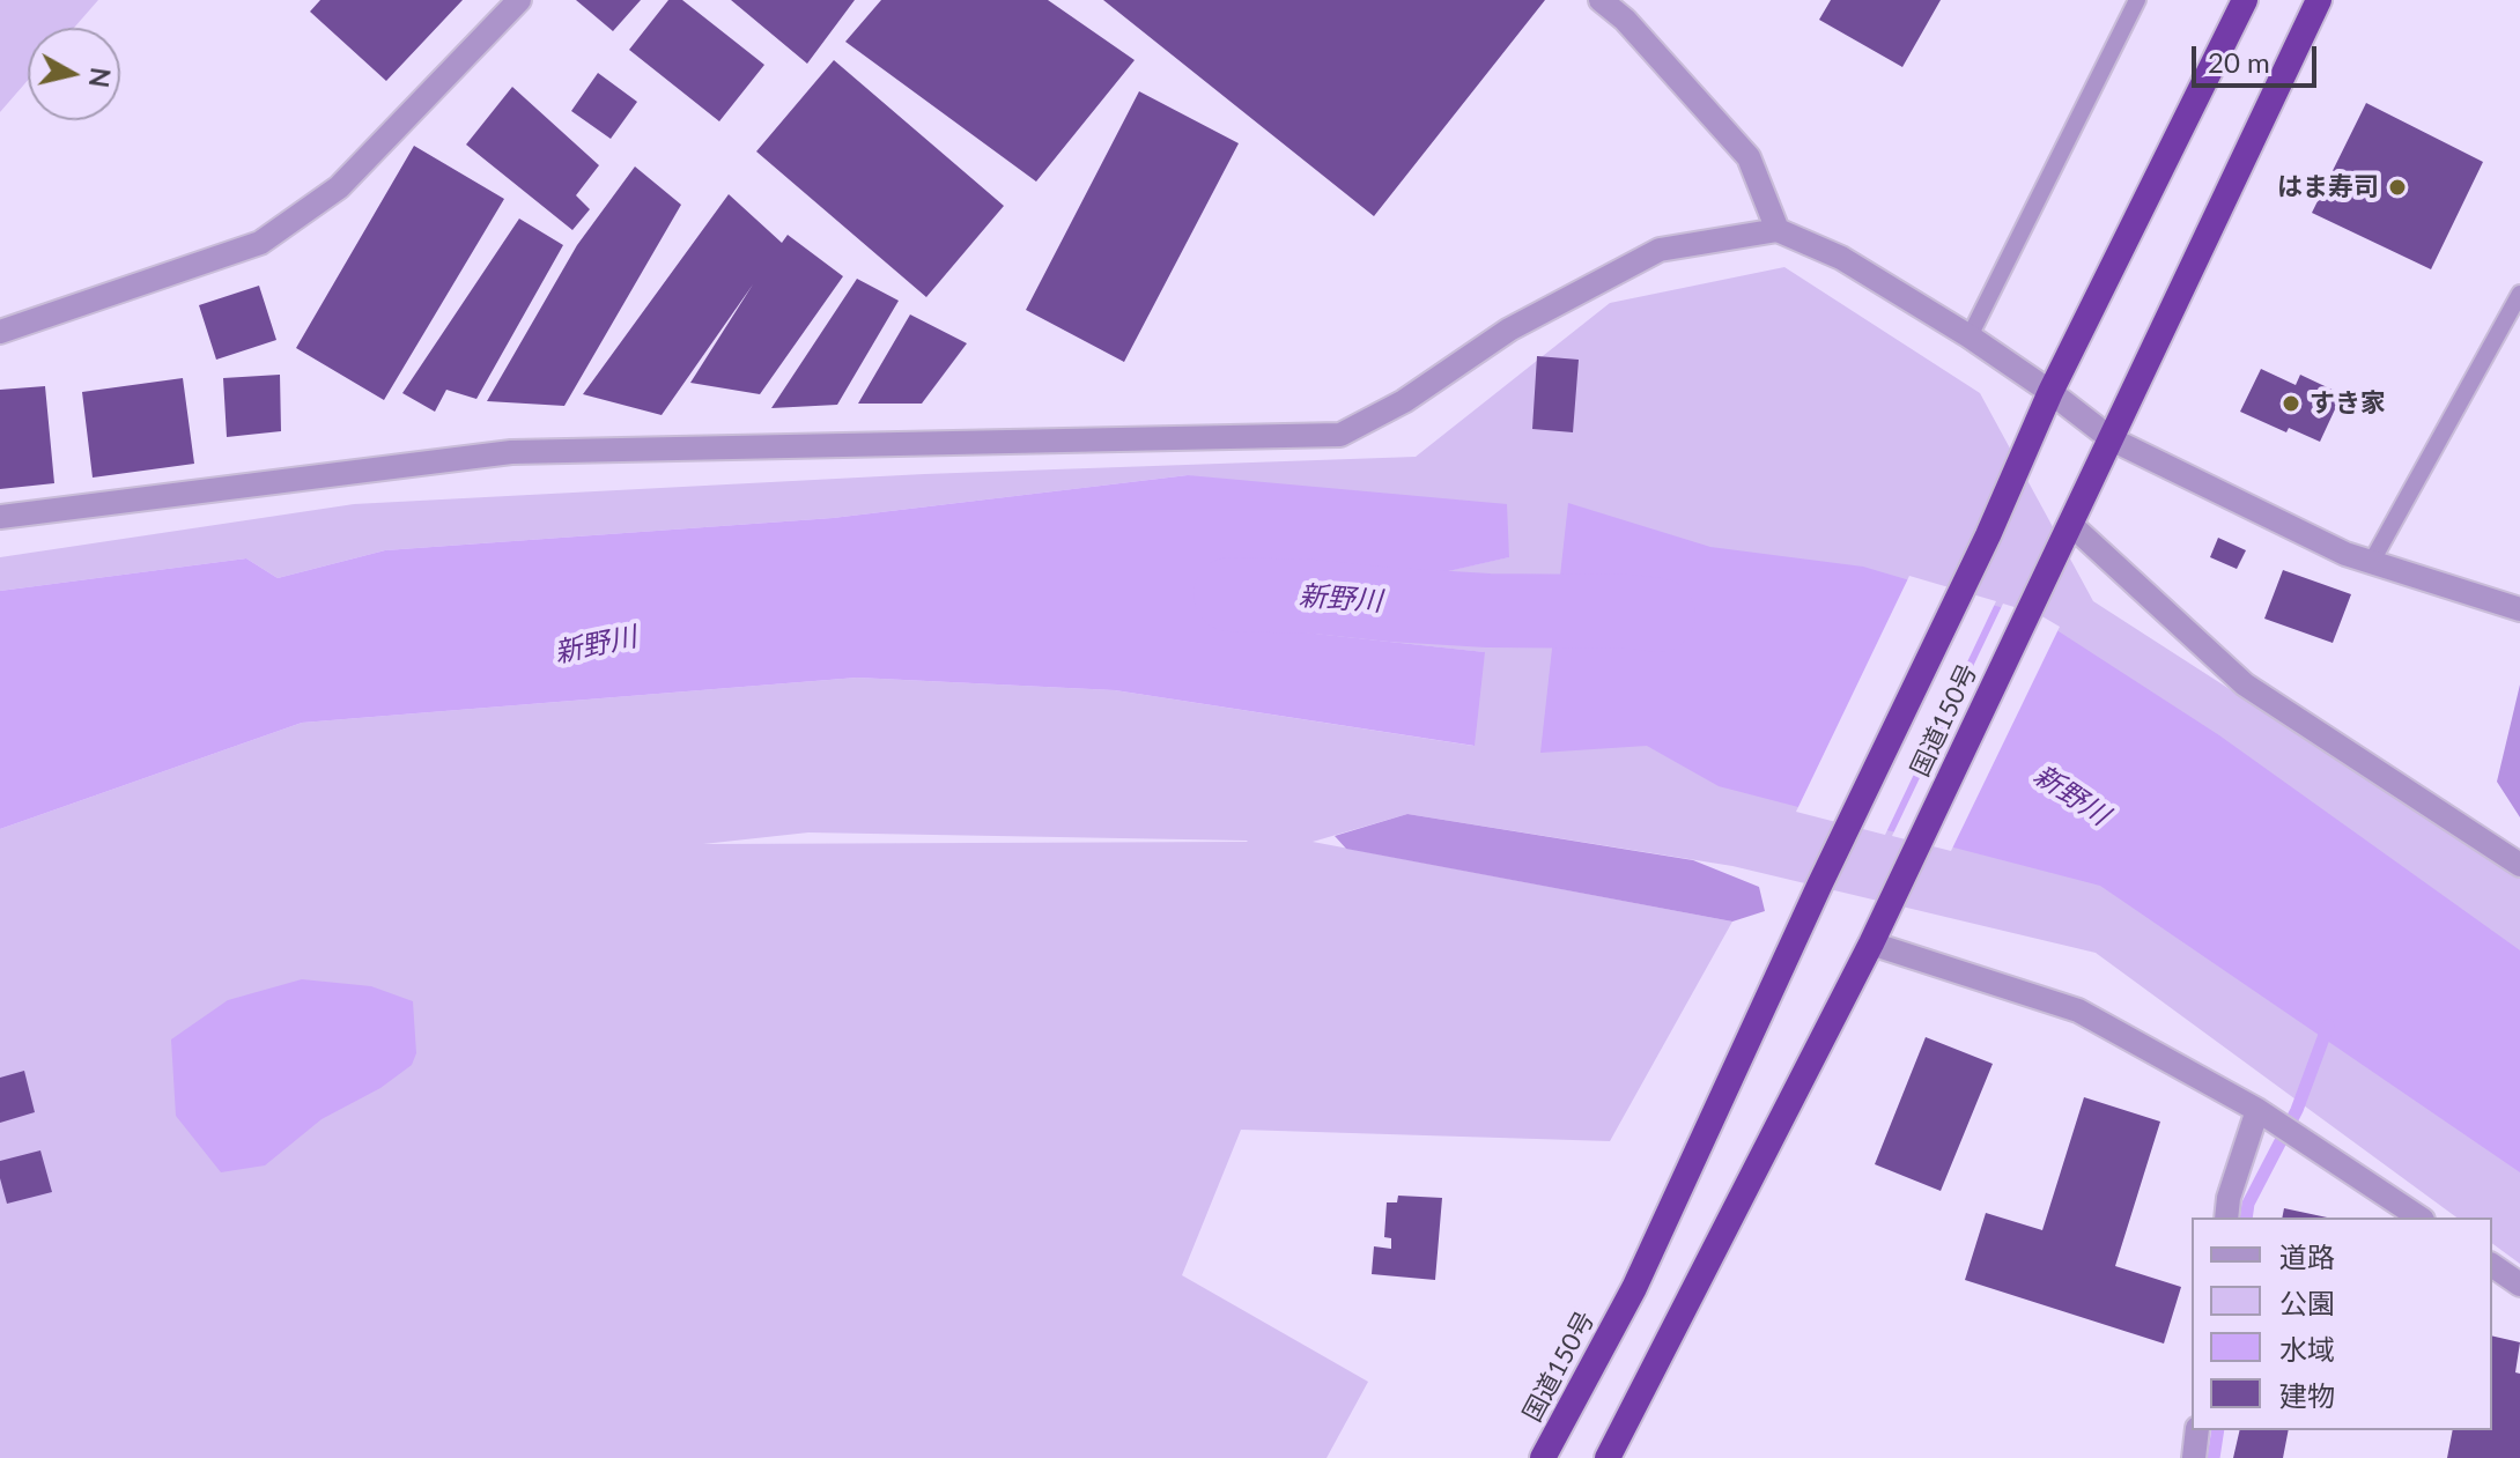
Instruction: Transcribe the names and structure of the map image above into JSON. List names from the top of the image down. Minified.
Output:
{"streets":{"highway":["国道150号"]},"water":["新野川"],"places":["はま寿司","すき家"],"legend":["道路","公園","水域","建物"],"scale_bar":"20 m","north":"right"}
